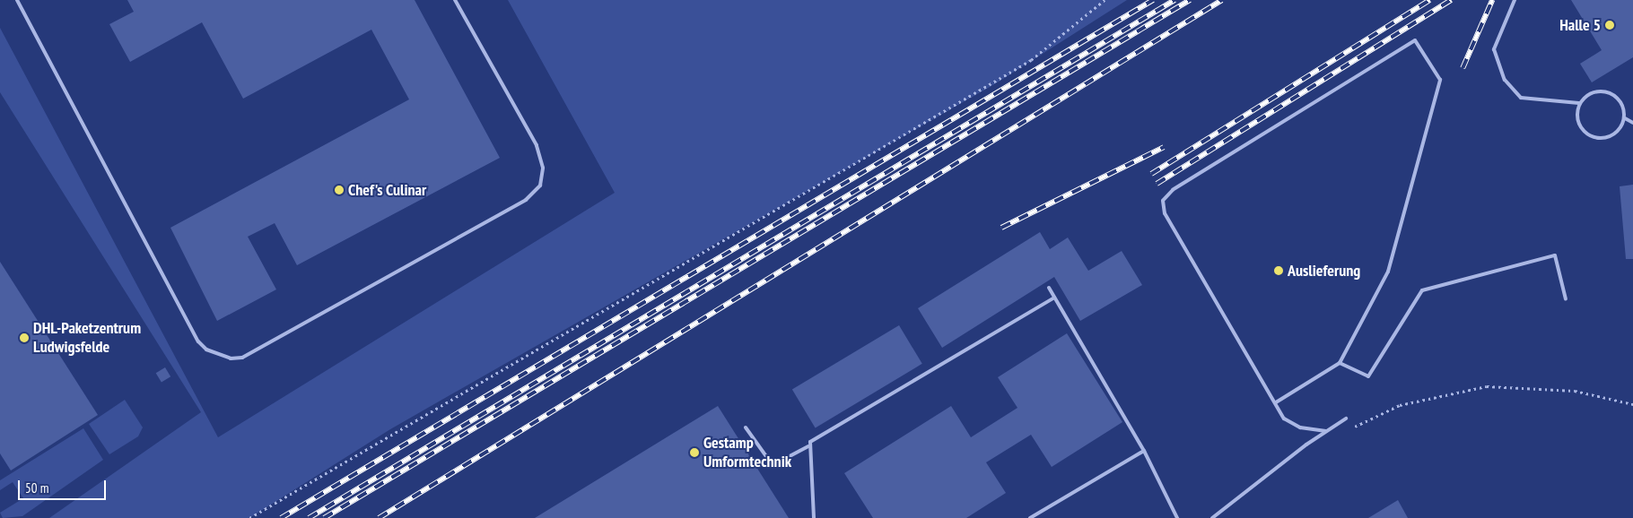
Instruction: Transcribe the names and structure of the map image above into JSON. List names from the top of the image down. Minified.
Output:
{"places":["Halle 5","Chef's Culinar","Auslieferung","DHL-Paketzentrum Ludwigsfelde","Gestamp Umformtechnik"],"scale_bar":"50 m"}
